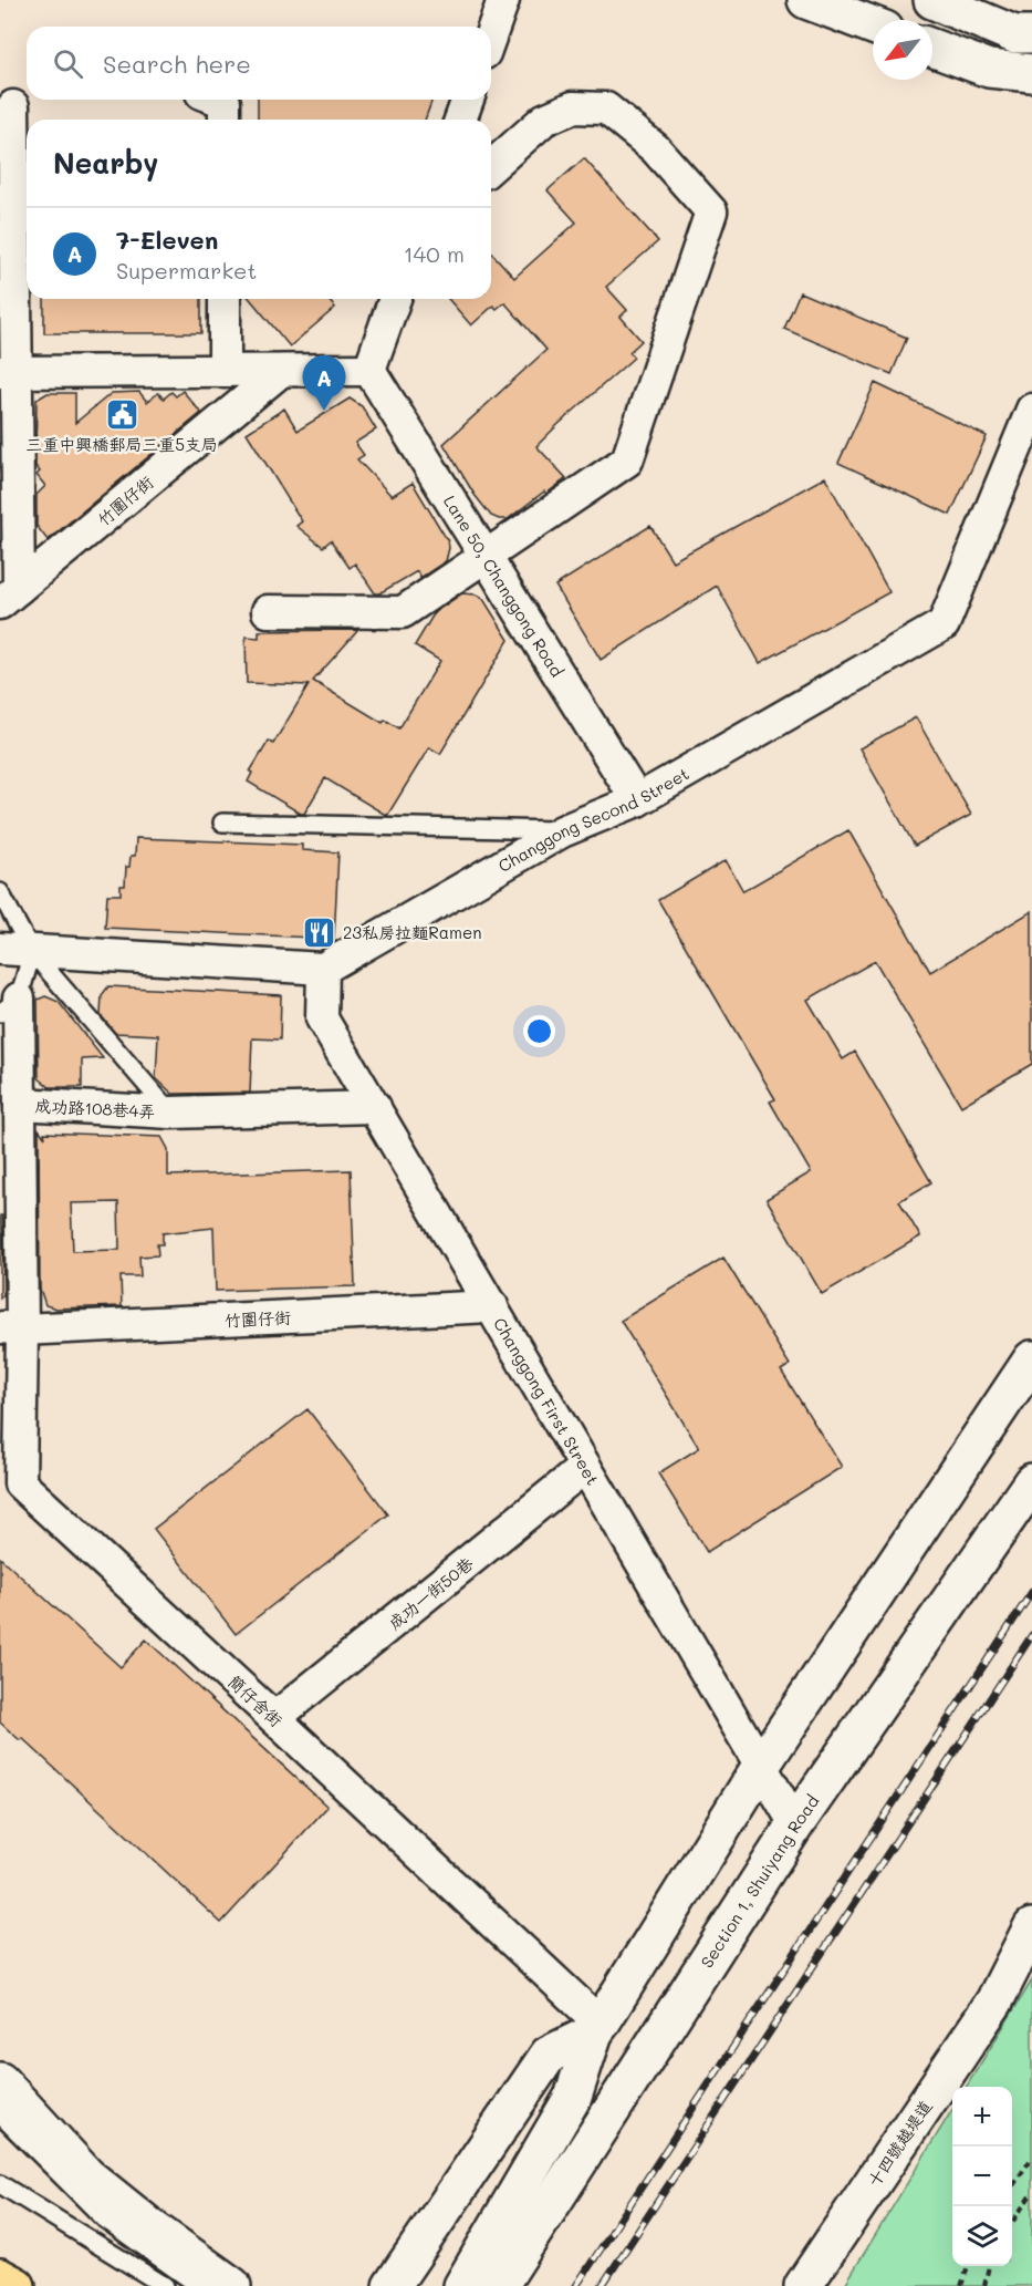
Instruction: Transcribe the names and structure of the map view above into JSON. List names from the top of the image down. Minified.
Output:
{"streets":{"street":["竹圍仔街","Lane 50, Changgong Road","Changgong Second Street","成功路108巷4弄","Changgong First Street","成功一街50巷","簡仔舍街","Section 1, Shuiyang Road","十四號越堤道"]},"crossings":[["竹圍仔街","Changgong First Street"],["竹圍仔街","簡仔舍街"],["Lane 50, Changgong Road","Changgong Second Street"],["Changgong Second Street","Changgong First Street"],["成功路108巷4弄","Changgong First Street"],["成功路108巷4弄","簡仔舍街"],["Changgong First Street","成功一街50巷"],["Changgong First Street","Section 1, Shuiyang Road"],["成功一街50巷","簡仔舍街"]],"places":{"public building":["三重中興橋郵局三重5支局"],"restaurant":["23私房拉麵Ramen"]},"north":"bottom left","page":{"search":"Search here","heading":"Nearby","list":[{"mark":"A","name":"7-Eleven","note":"Supermarket","value":"140 m"}],"pins":"A","map_buttons":["+","−"]}}
